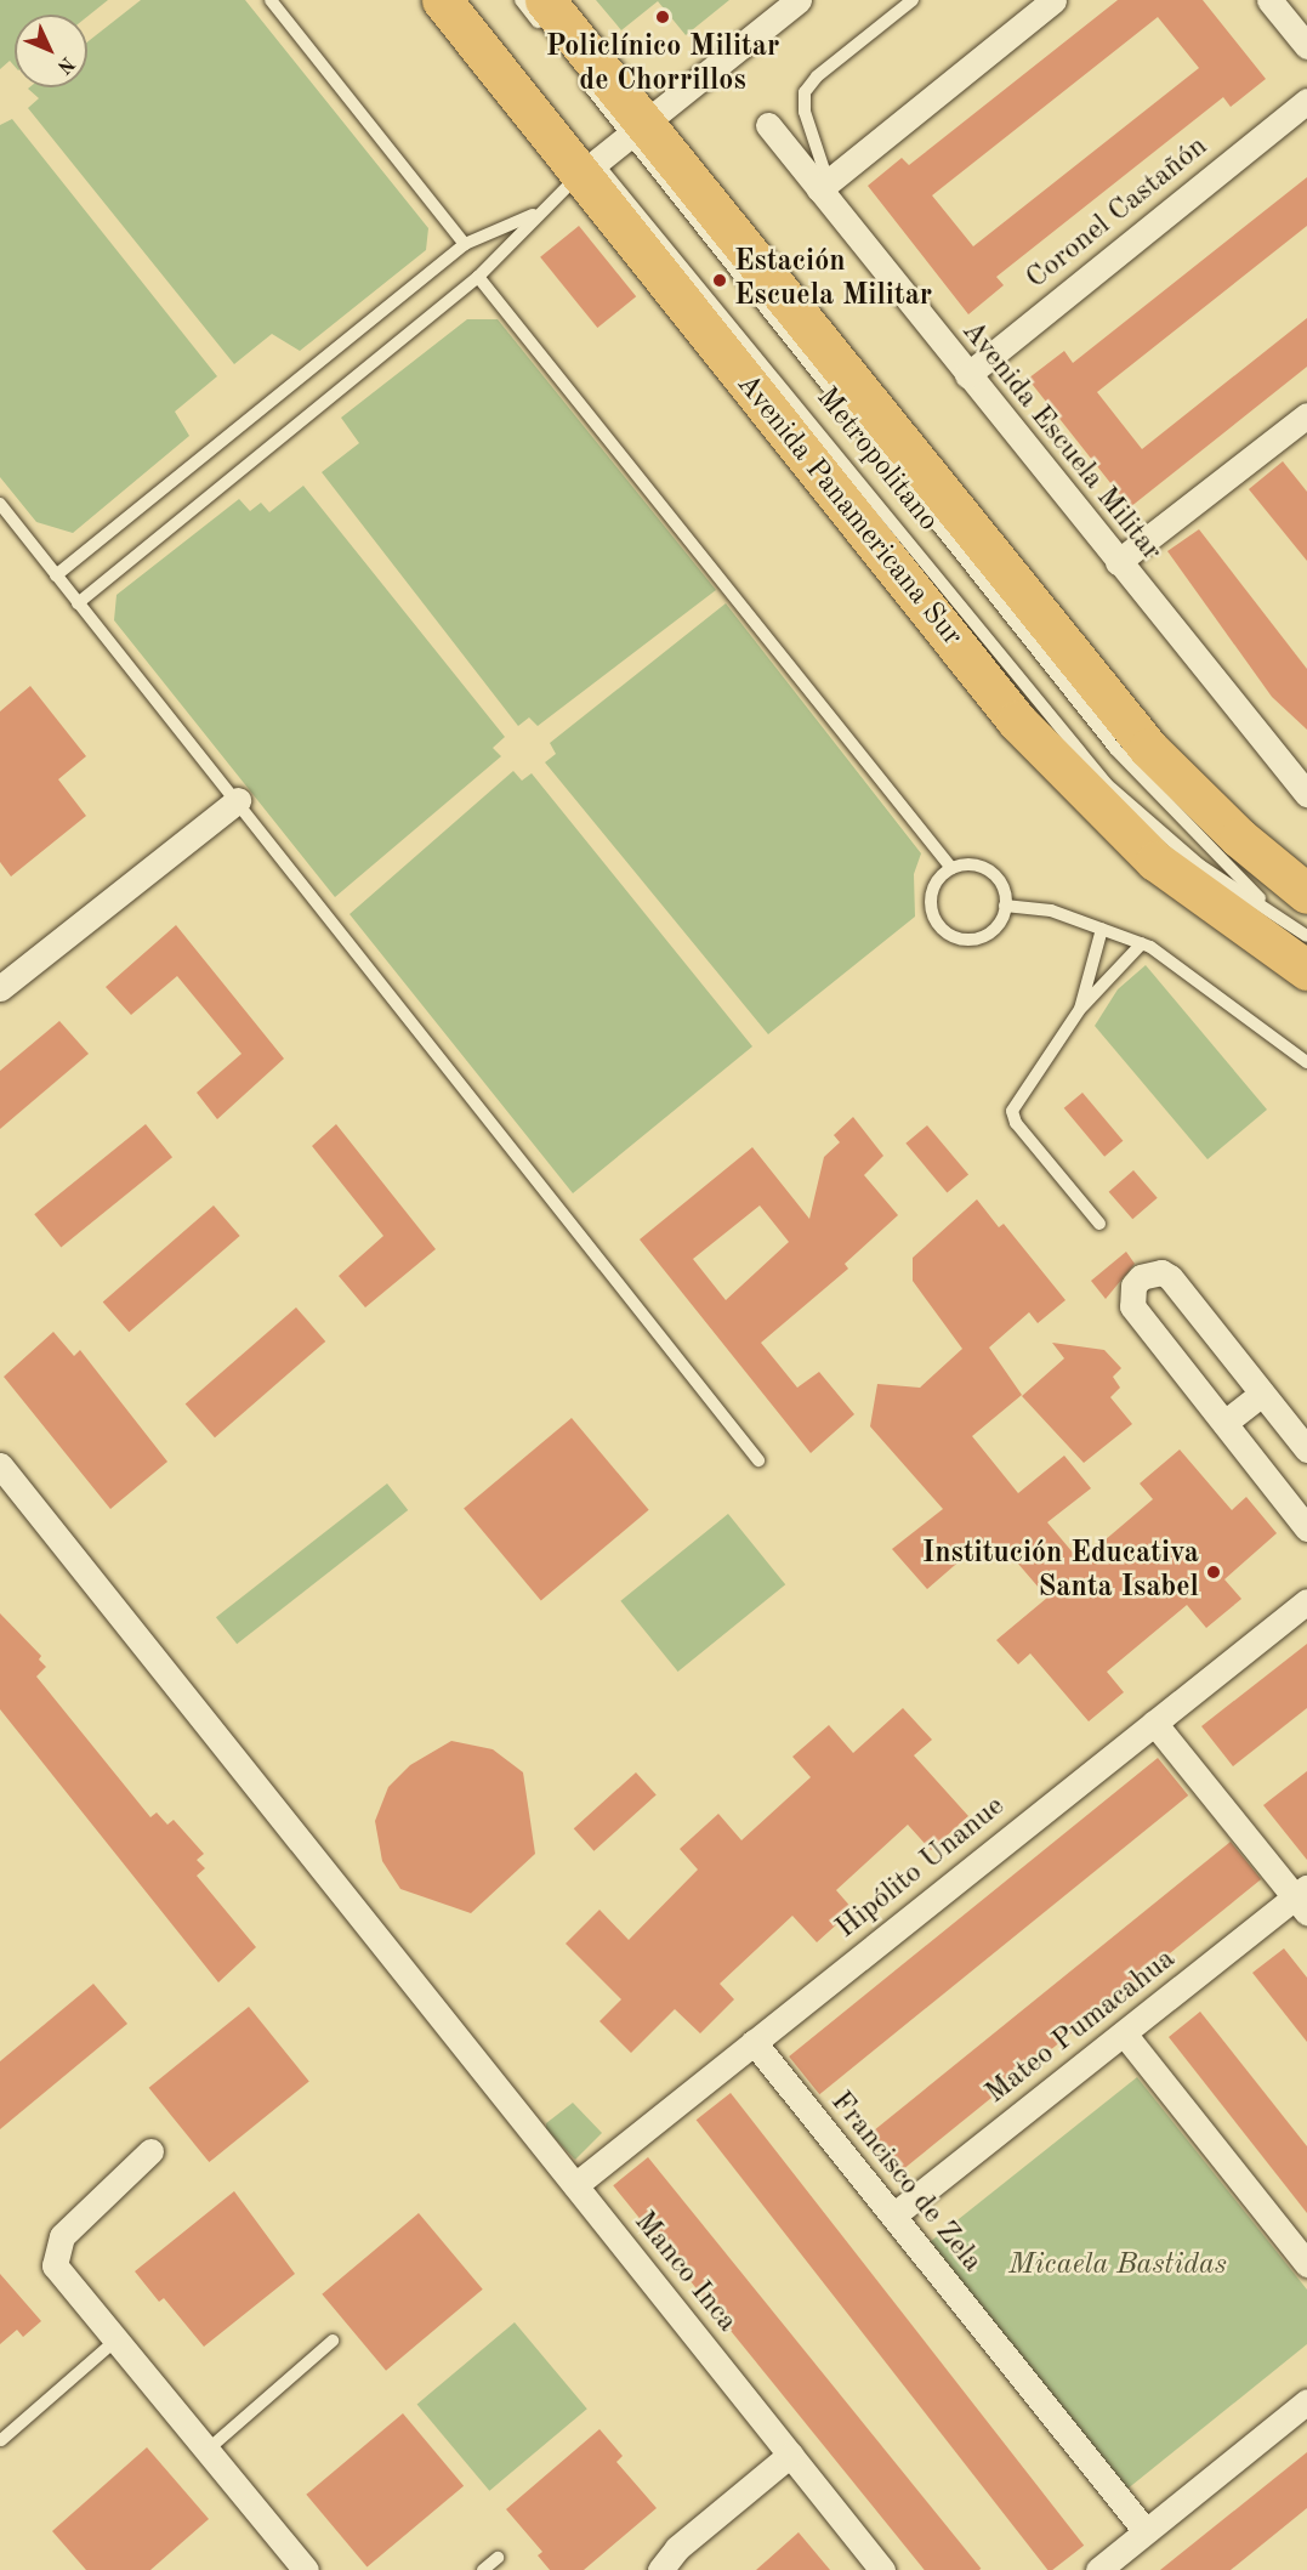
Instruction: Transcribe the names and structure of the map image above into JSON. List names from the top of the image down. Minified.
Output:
{"streets":{"main road":["Avenida Panamericana Sur"],"street":["Coronel Castañón","Avenida Escuela Militar","Hipólito Unanue","Mateo Pumacahua","Francisco de Zela","Manco Inca"],"lane":["Metropolitano"]},"crossings":[["Coronel Castañón","Avenida Escuela Militar"],["Metropolitano","Avenida Panamericana Sur"],["Hipólito Unanue","Francisco de Zela"],["Hipólito Unanue","Manco Inca"],["Mateo Pumacahua","Francisco de Zela"]],"parks":["Micaela Bastidas"],"places":["Policlínico Militar de Chorrillos","Estación Escuela Militar","Institución Educativa Santa Isabel"],"north":"bottom right"}
